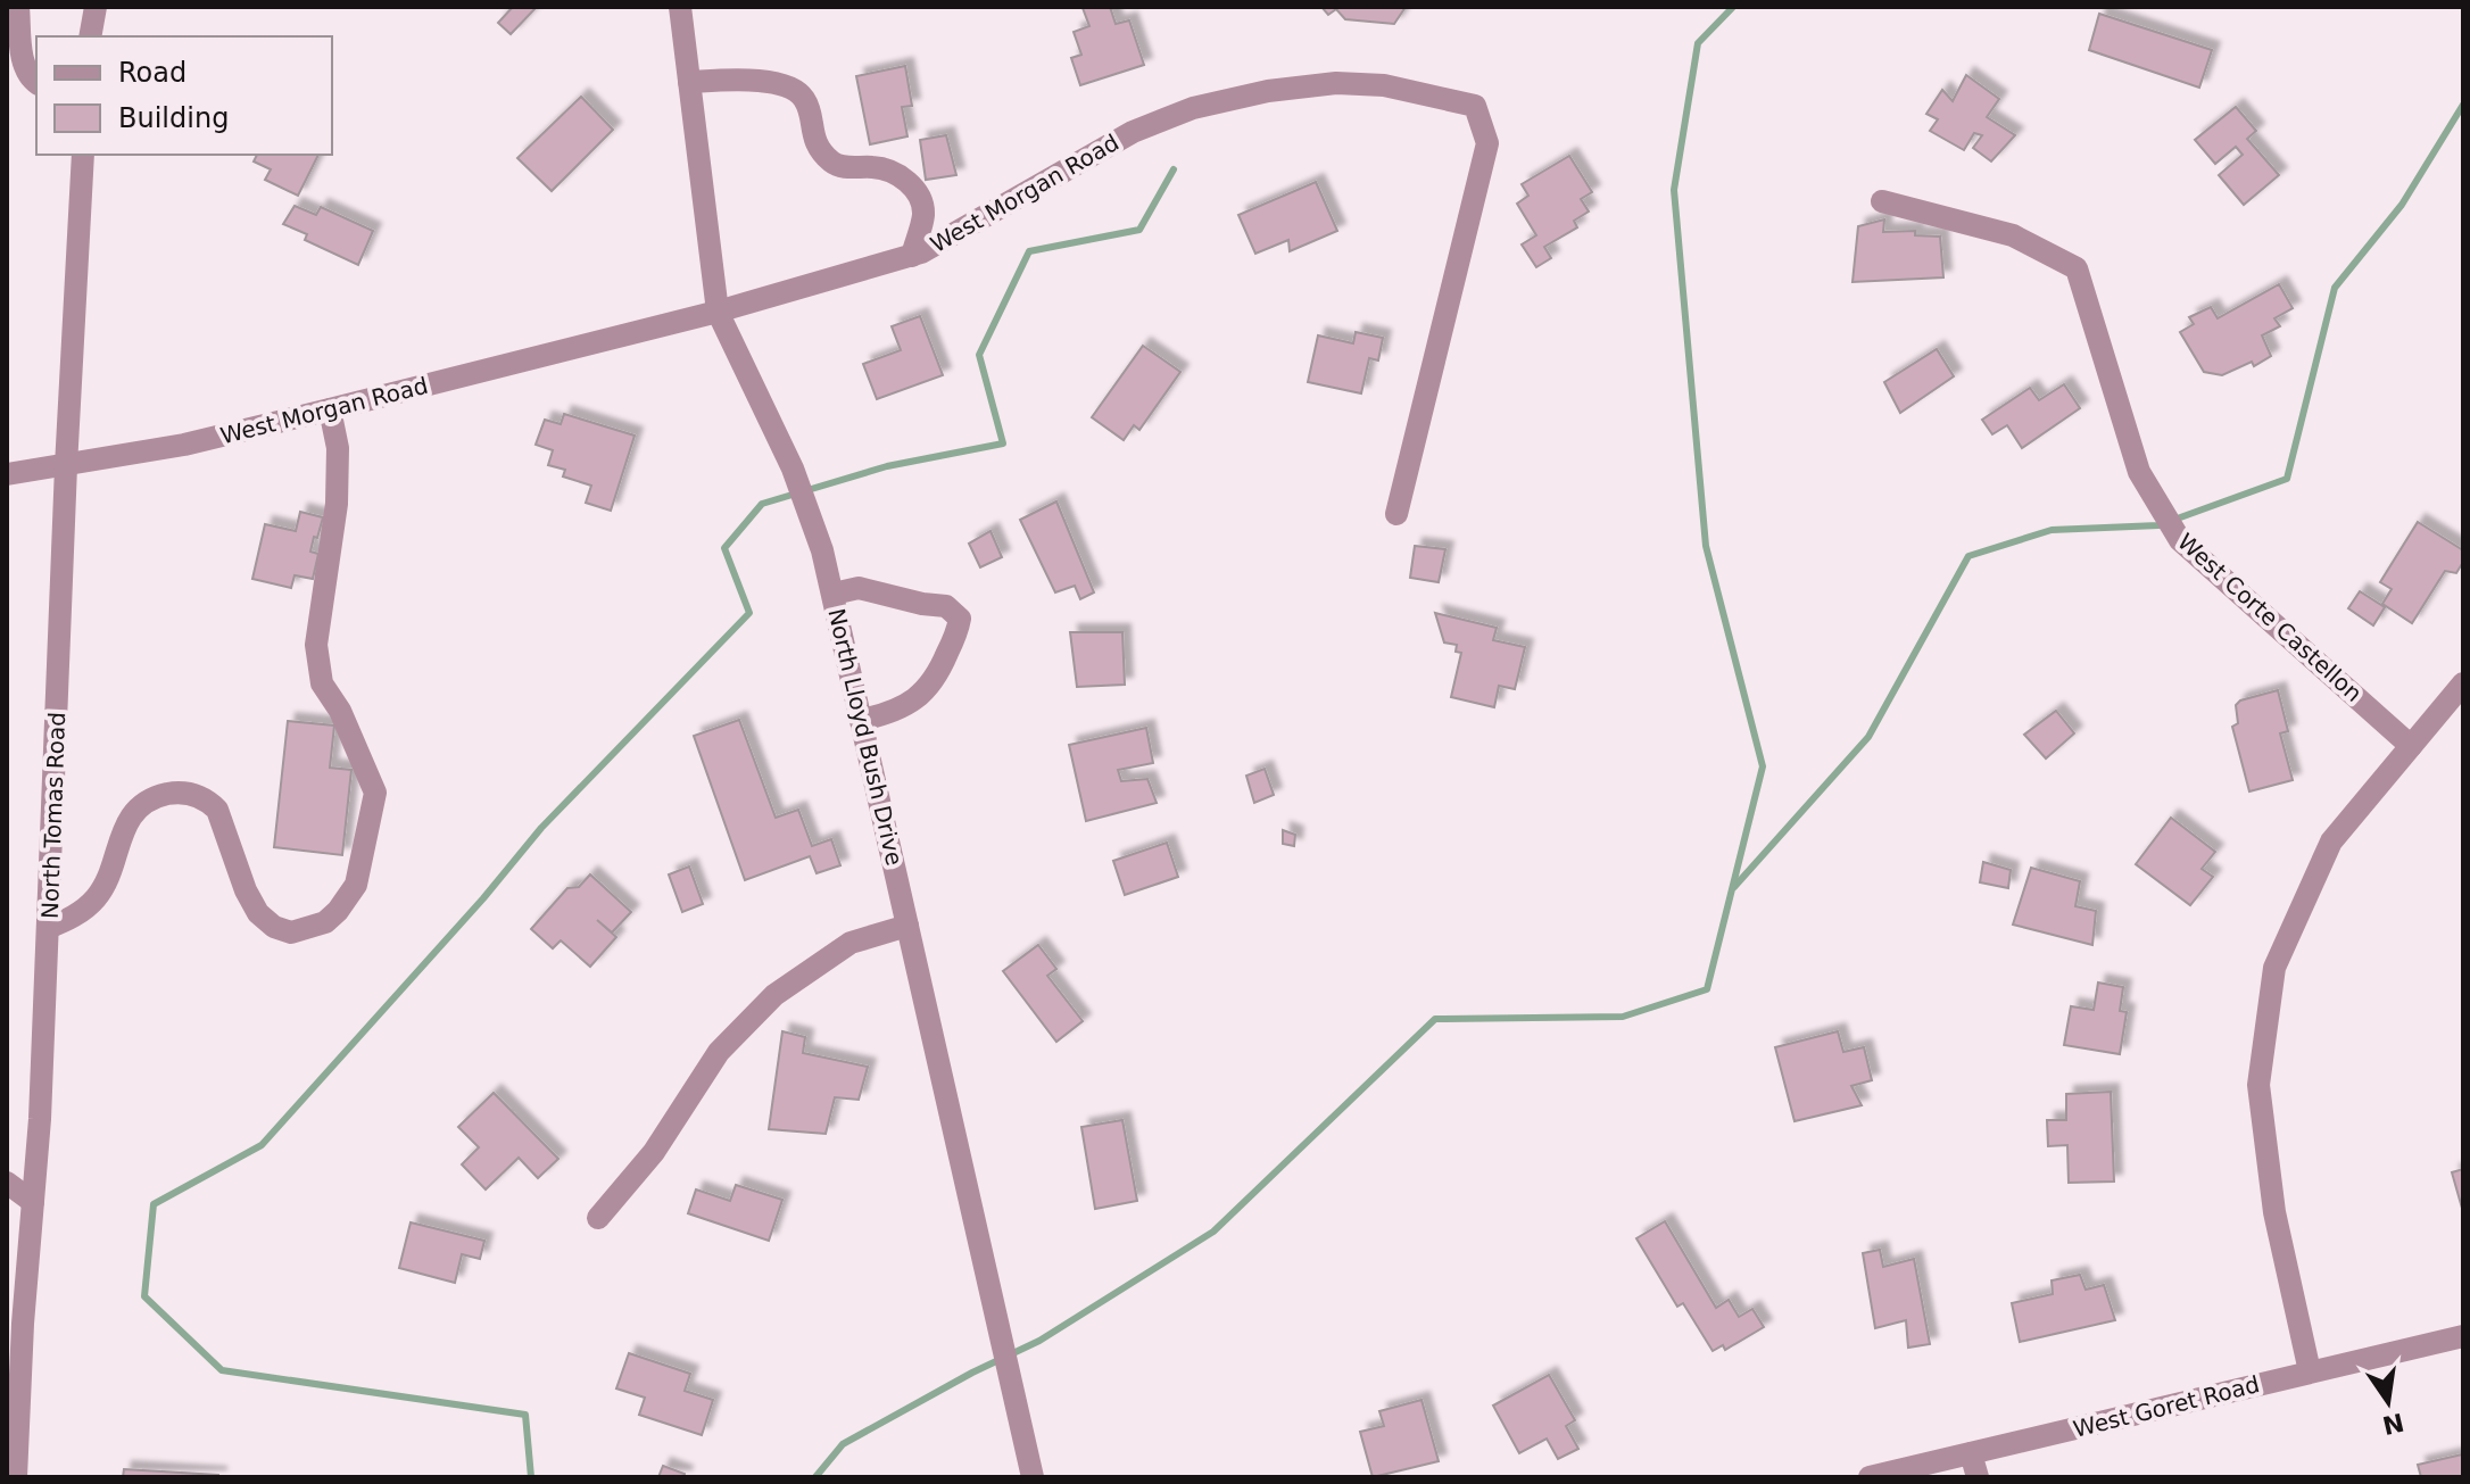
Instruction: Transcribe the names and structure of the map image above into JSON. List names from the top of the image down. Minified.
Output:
{"streets":{"street":["West Morgan Road","West Corte Castellon","North Lloyd Bush Drive","North Tomas Road","West Goret Road"]},"crossings":[["West Morgan Road","North Lloyd Bush Drive"],["West Morgan Road","North Tomas Road"]],"legend":["Road","Building"],"north":"bottom"}
